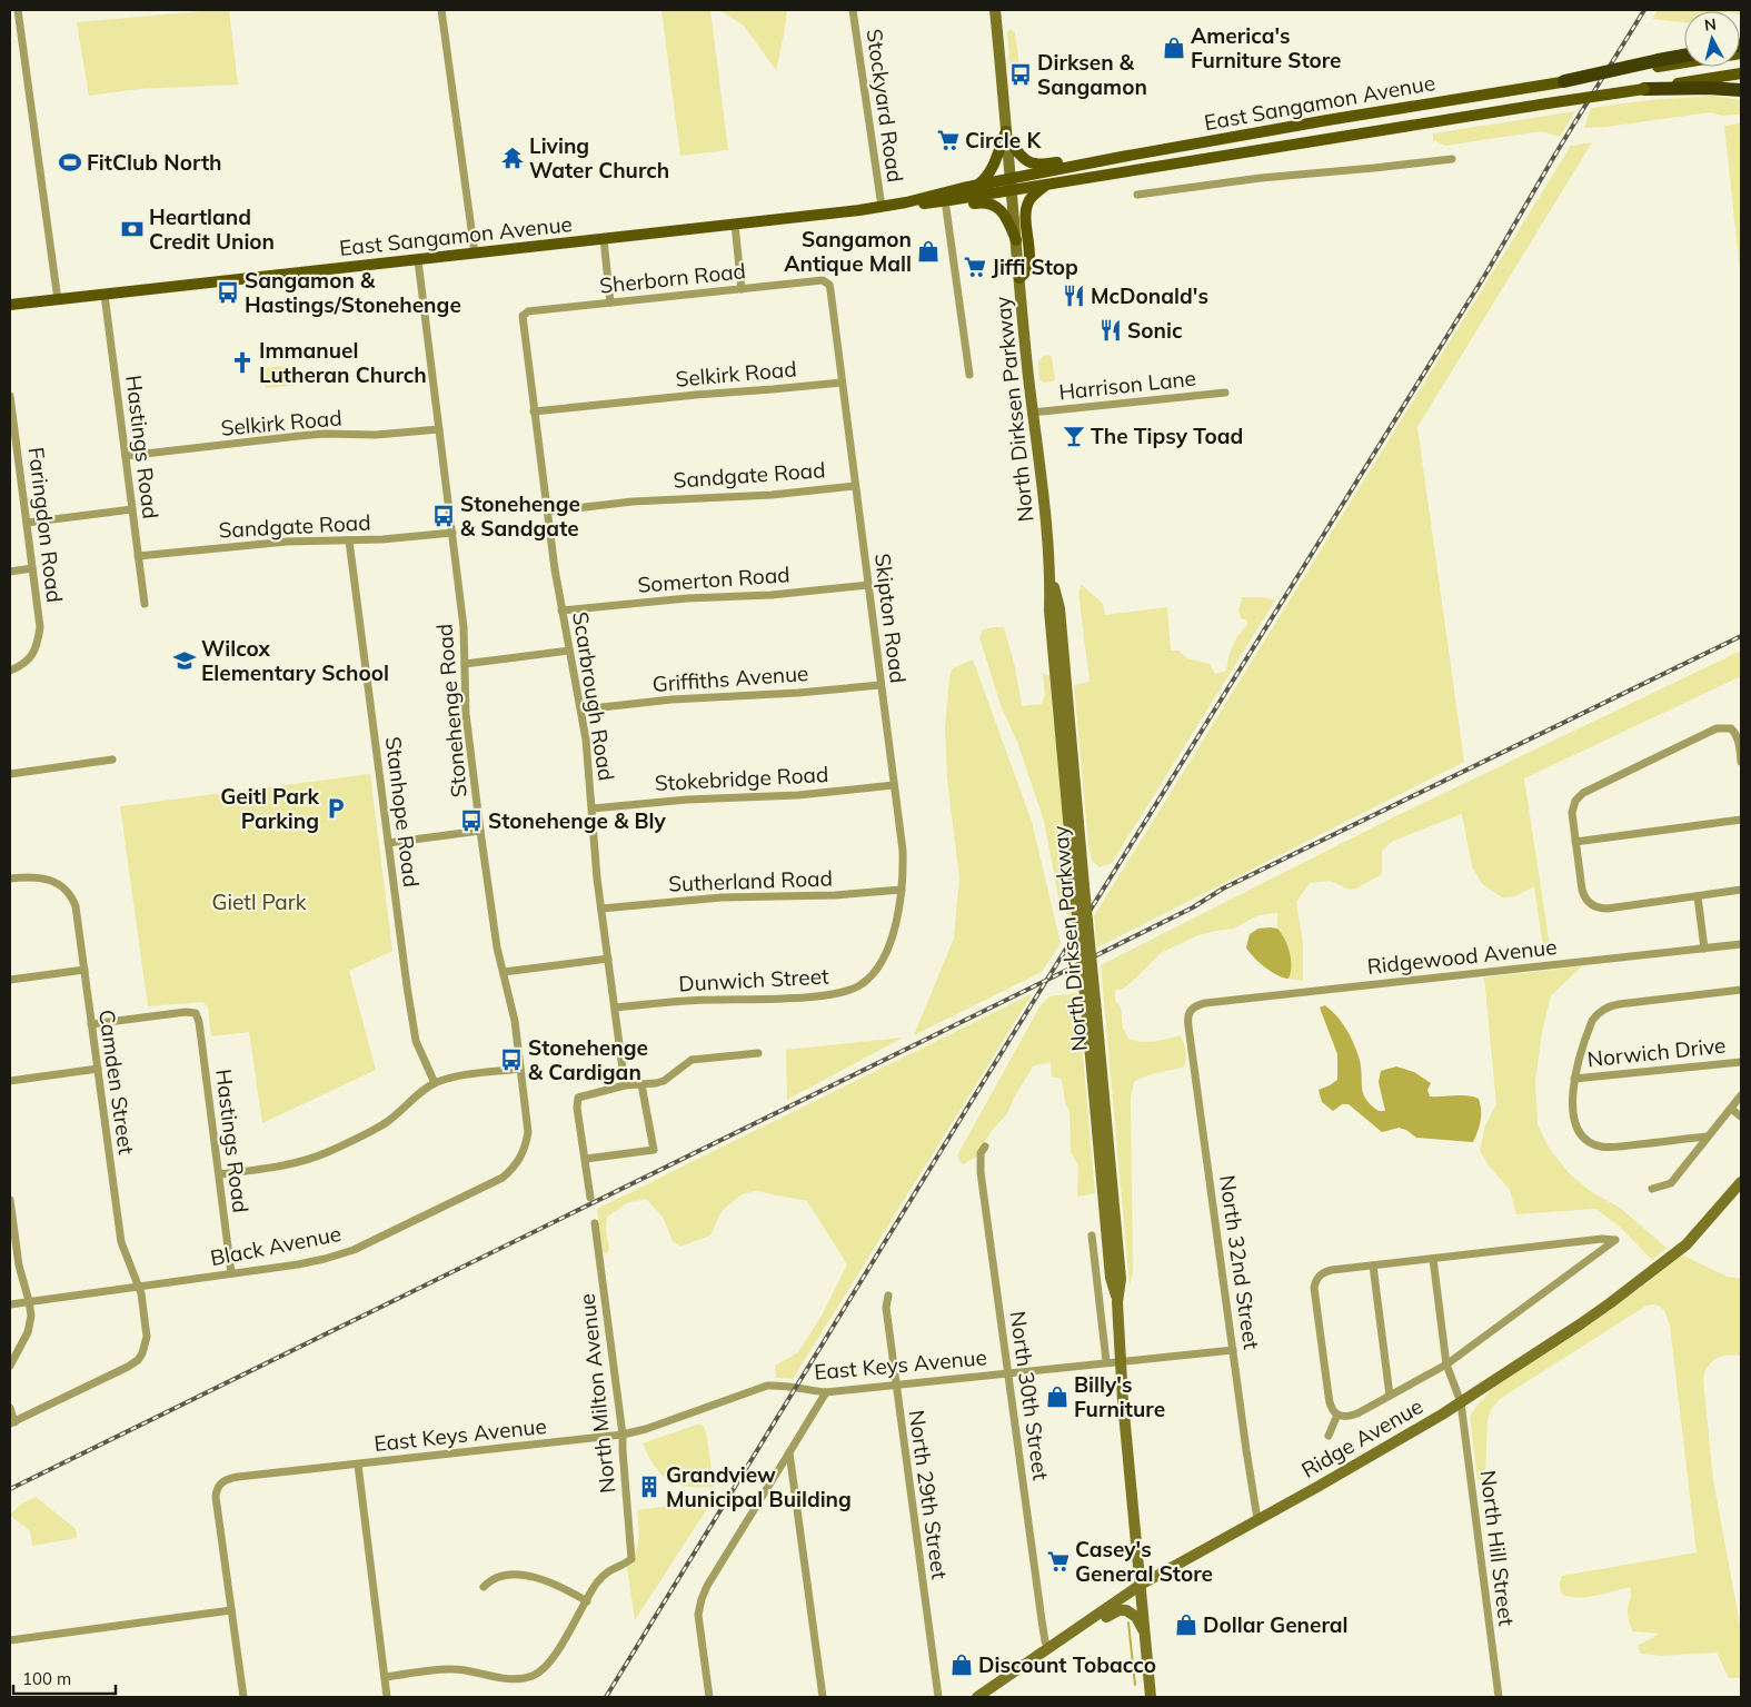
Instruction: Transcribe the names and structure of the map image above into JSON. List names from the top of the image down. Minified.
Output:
{"streets":{"main road":["East Sangamon Avenue","North Dirksen Parkway","Ridge Avenue"],"street":["Stockyard Road","Sherborn Road","Selkirk Road","Harrison Lane","Hastings Road","Sandgate Road","Faringdon Road","Somerton Road","Skipton Road","Griffiths Avenue","Scarbrough Road","Stonehenge Road","Stokebridge Road","Stanhope Road","Sutherland Road","Ridgewood Avenue","Dunwich Street","Norwich Drive","Camden Street","Black Avenue","North 32nd Street","East Keys Avenue","North Milton Avenue","North 30th Street","North 29th Street","North Hill Street"]},"crossings":[["East Sangamon Avenue","Stockyard Road"],["East Sangamon Avenue","North Dirksen Parkway"],["East Sangamon Avenue","Hastings Road"],["East Sangamon Avenue","Stonehenge Road"],["Sherborn Road","Skipton Road"],["Sherborn Road","Scarbrough Road"],["Selkirk Road","Hastings Road"],["Selkirk Road","Skipton Road"],["Selkirk Road","Scarbrough Road"],["Selkirk Road","Stonehenge Road"],["Harrison Lane","North Dirksen Parkway"],["North Dirksen Parkway","East Keys Avenue"],["North Dirksen Parkway","Ridge Avenue"],["Hastings Road","Sandgate Road"],["Hastings Road","Camden Street"],["Hastings Road","Black Avenue"],["Sandgate Road","Skipton Road"],["Sandgate Road","Scarbrough Road"],["Sandgate Road","Stonehenge Road"],["Sandgate Road","Stanhope Road"],["Somerton Road","Skipton Road"],["Somerton Road","Scarbrough Road"],["Skipton Road","Griffiths Avenue"],["Skipton Road","Stokebridge Road"],["Skipton Road","Sutherland Road"],["Skipton Road","Dunwich Street"],["Griffiths Avenue","Scarbrough Road"],["Scarbrough Road","Stokebridge Road"],["Scarbrough Road","Sutherland Road"],["Scarbrough Road","Dunwich Street"],["Stonehenge Road","Black Avenue"],["Ridgewood Avenue","North 32nd Street"],["Camden Street","Black Avenue"],["North 32nd Street","East Keys Avenue"],["North 32nd Street","Ridge Avenue"],["East Keys Avenue","North Milton Avenue"],["East Keys Avenue","North 30th Street"],["East Keys Avenue","North 29th Street"],["North 30th Street","Ridge Avenue"],["Ridge Avenue","North Hill Street"]],"parks":["Gietl Park"],"places":{"shop":["America's Furniture Store","Sangamon Antique Mall","Billy's Furniture","Dollar General","Discount Tobacco"],"bus stop":["Dirksen & Sangamon","Sangamon & Hastings/Stonehenge","Stonehenge & Sandgate","Stonehenge & Bly","Stonehenge & Cardigan"],"supermarket":["Circle K","Jiffi Stop","Casey's General Store"],"temple":["Living Water Church"],"sports":["FitClub North"],"bank":["Heartland Credit Union"],"restaurant":["McDonald's","Sonic"],"church":["Immanuel Lutheran Church"],"bar":["The Tipsy Toad"],"school or university":["Wilcox Elementary School"],"parking":["Geitl Park Parking"],"building":["Grandview Municipal Building"]},"scale_bar":"100 m","north":"top"}
